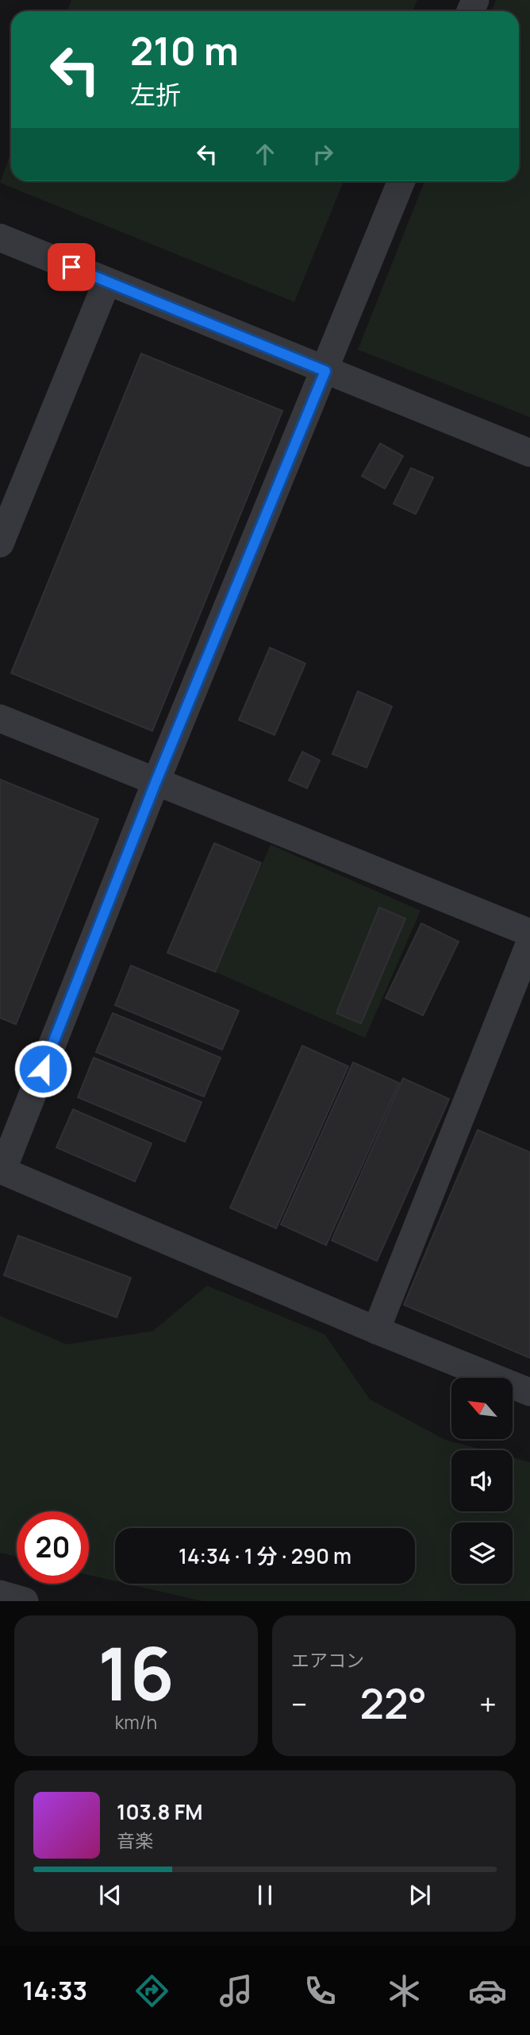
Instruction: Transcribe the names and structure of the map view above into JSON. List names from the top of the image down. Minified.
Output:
{"north":"top left","page":{"turn":["210 m","左折"],"limit":"20","trip":"14:34 · 1 分 · 290 m","tile":[["16","km/h"],"エアコン"],"heat":["−","22°","+"],"song":["103.8 FM","音楽"],"tabs":"14:33"}}
